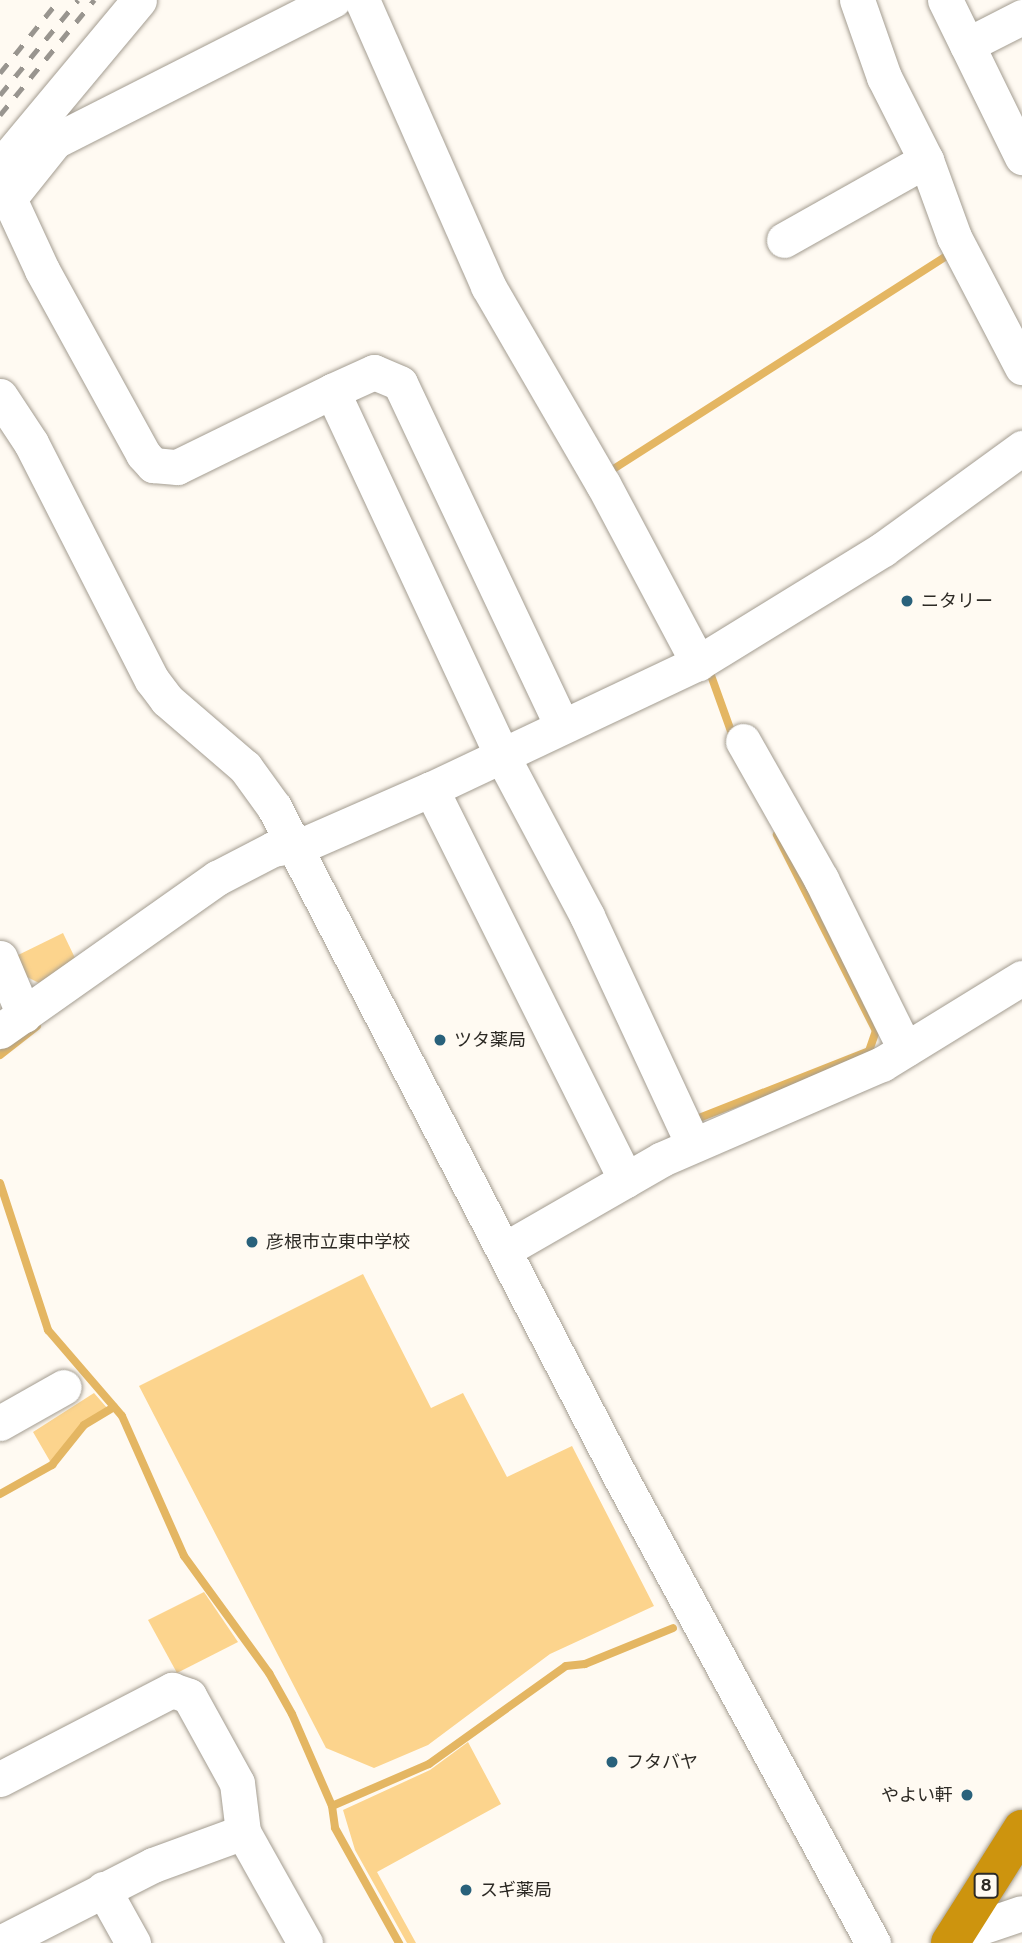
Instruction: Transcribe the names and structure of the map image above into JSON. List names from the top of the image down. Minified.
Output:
{"streets":{"highway":["8"]},"places":["ニタリー","ツタ薬局","彦根市立東中学校","フタバヤ","やよい軒","スギ薬局"]}
